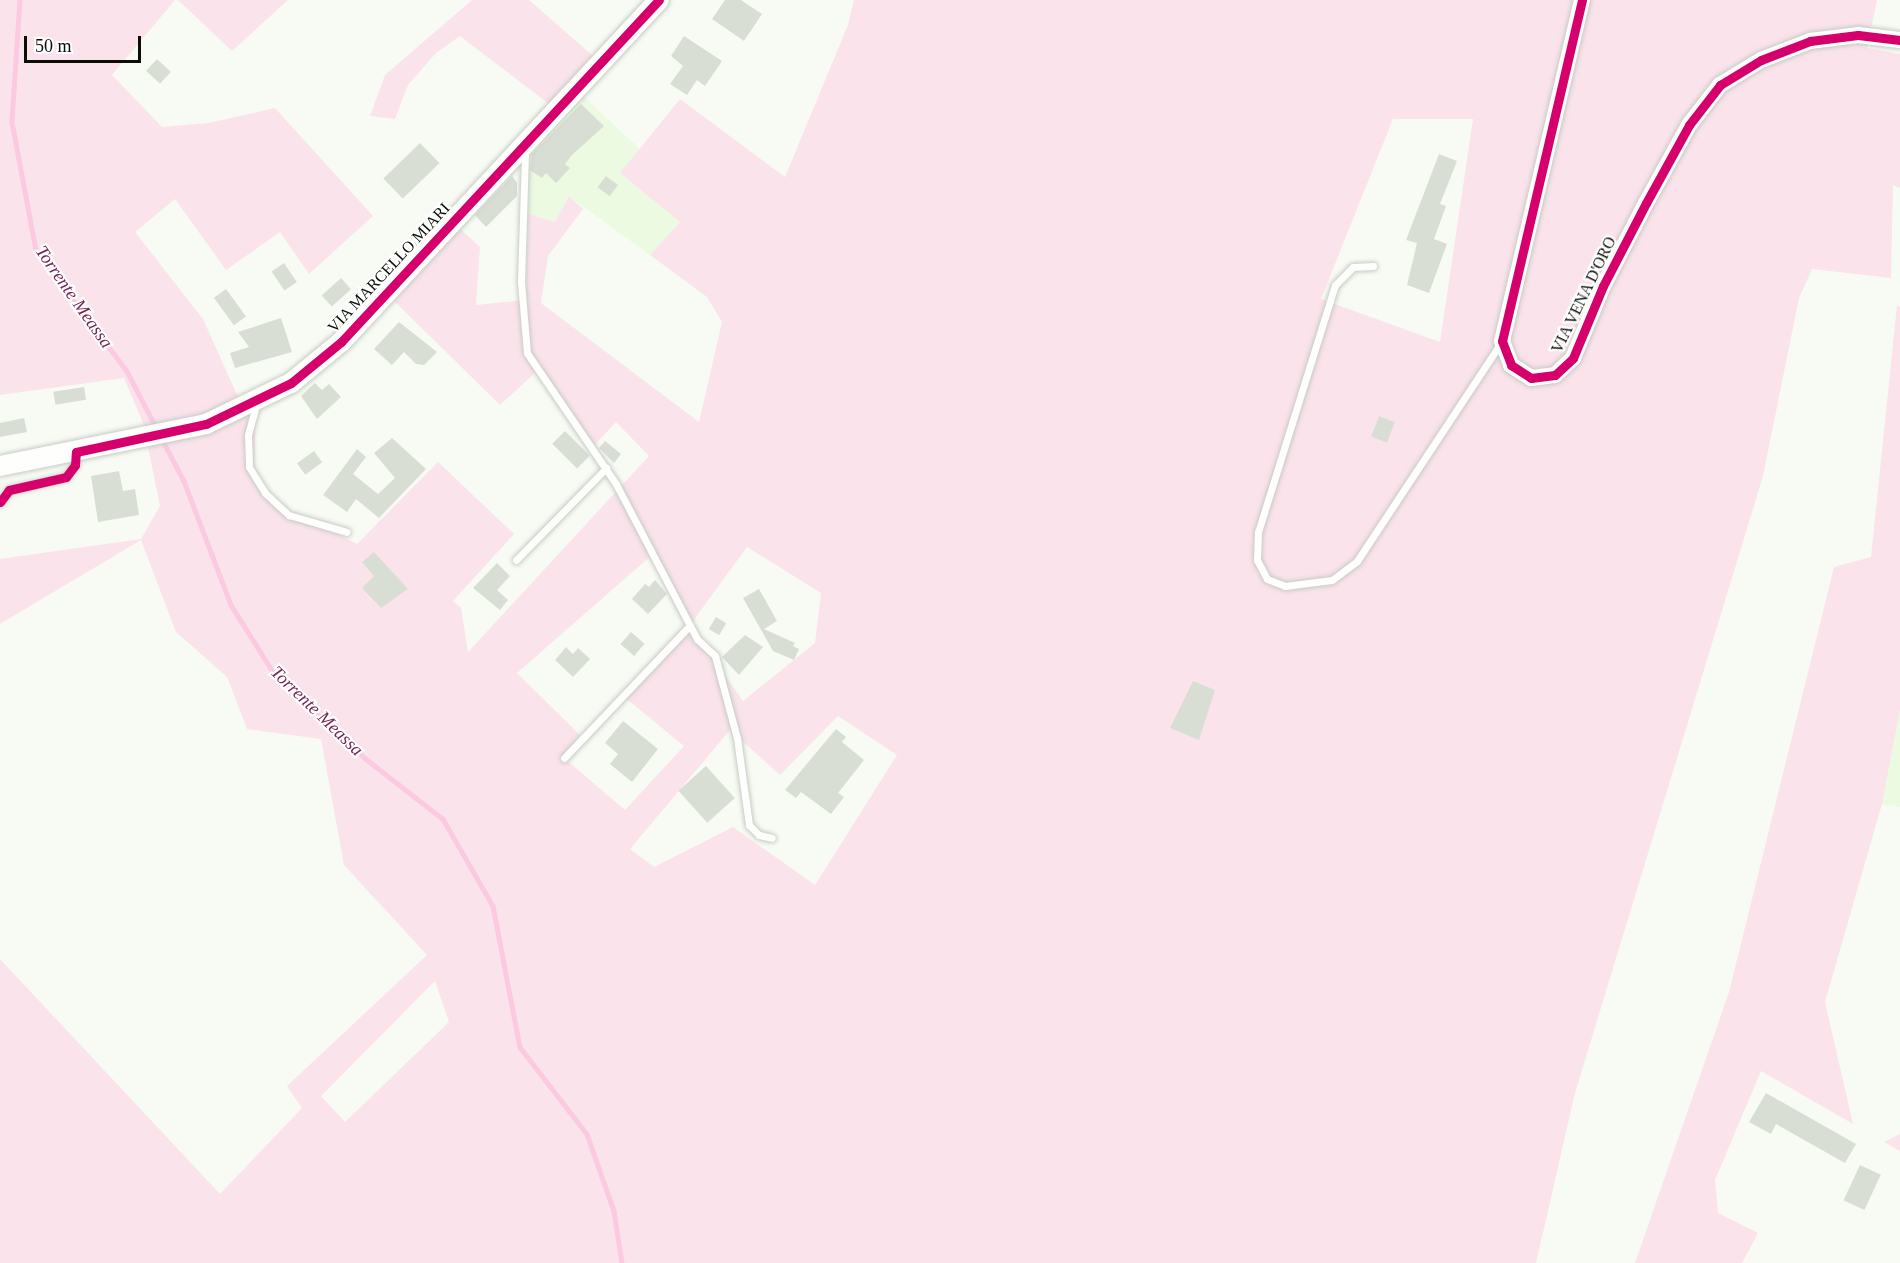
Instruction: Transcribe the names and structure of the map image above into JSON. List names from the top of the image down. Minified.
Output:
{"streets":{"main road":["VIA MARCELLO MIARI"],"street":["VIA VENA D'ORO"]},"water":["Torrente Meassa"],"scale_bar":"50 m"}
